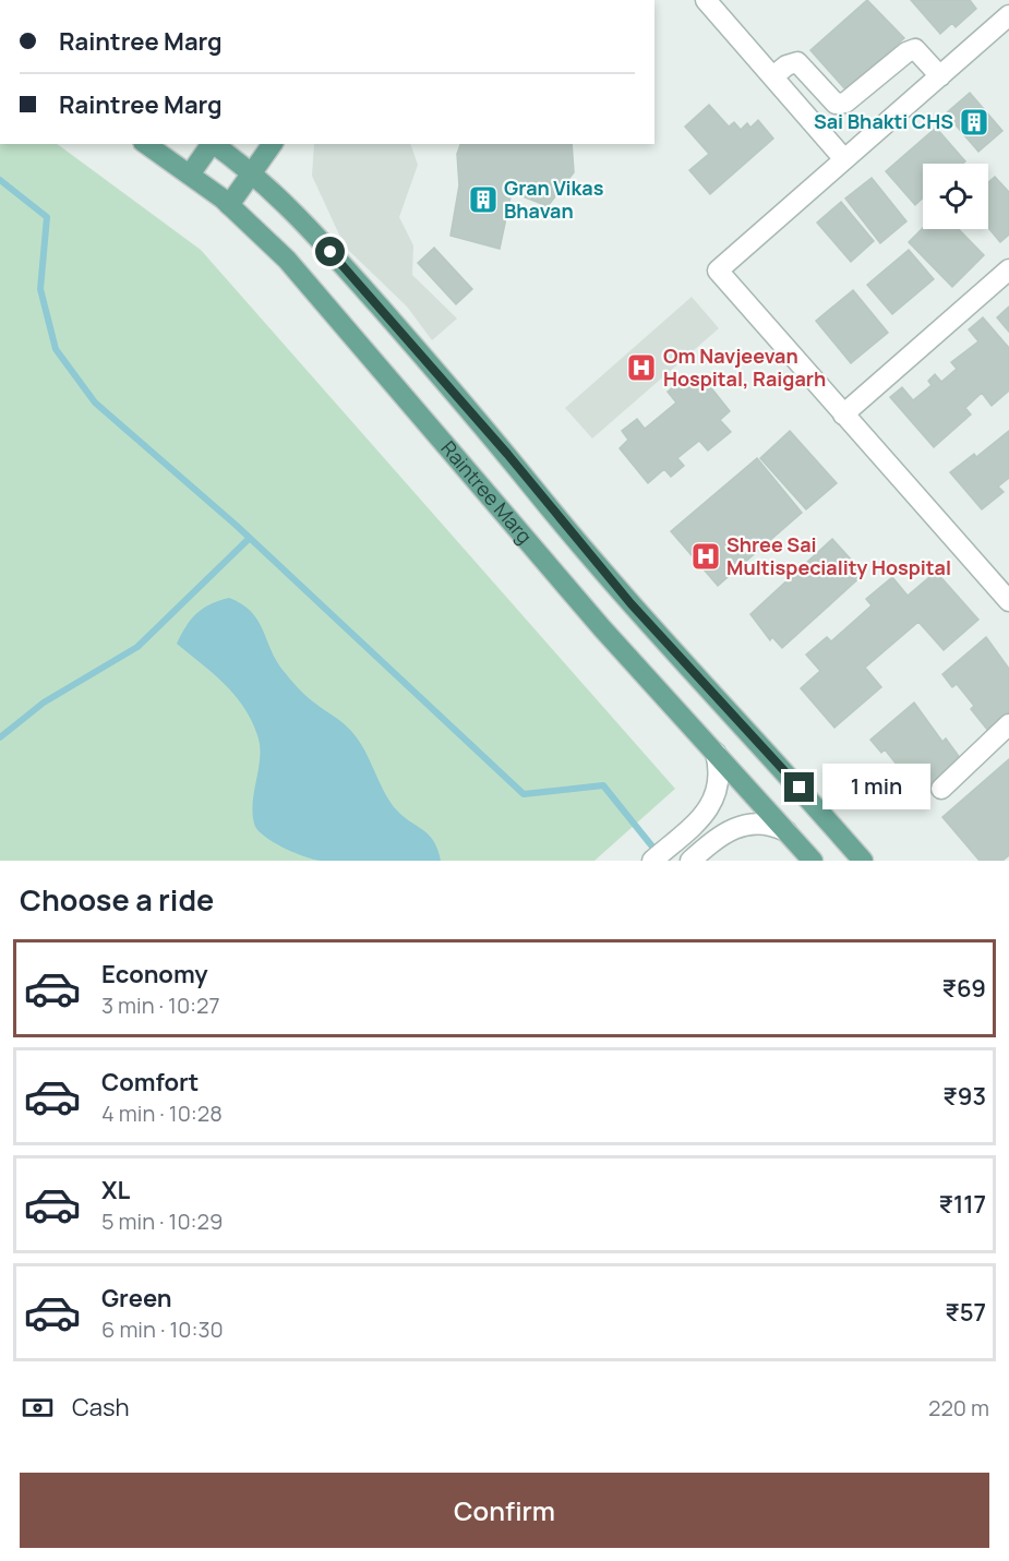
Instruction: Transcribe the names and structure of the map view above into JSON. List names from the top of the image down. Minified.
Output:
{"streets":{"main road":["Raintree Marg"]},"places":{"building":["Sai Bhakti CHS","Gran Vikas Bhavan"],"hospital":["Om Navjeevan Hospital, Raigarh","Shree Sai Multispeciality Hospital"]},"page":{"banner":["Raintree Marg","Raintree Marg"],"bubble":"1 min","heading":"Choose a ride","list":[{"name":"Economy","note":"3 min · 10:27","value":"₹69"},{"name":"Comfort","note":"4 min · 10:28","value":"₹93"},{"name":"XL","note":"5 min · 10:29","value":"₹117"},{"name":"Green","note":"6 min · 10:30","value":"₹57"}],"pay":["Cash","220 m"],"buttons":"Confirm"}}
